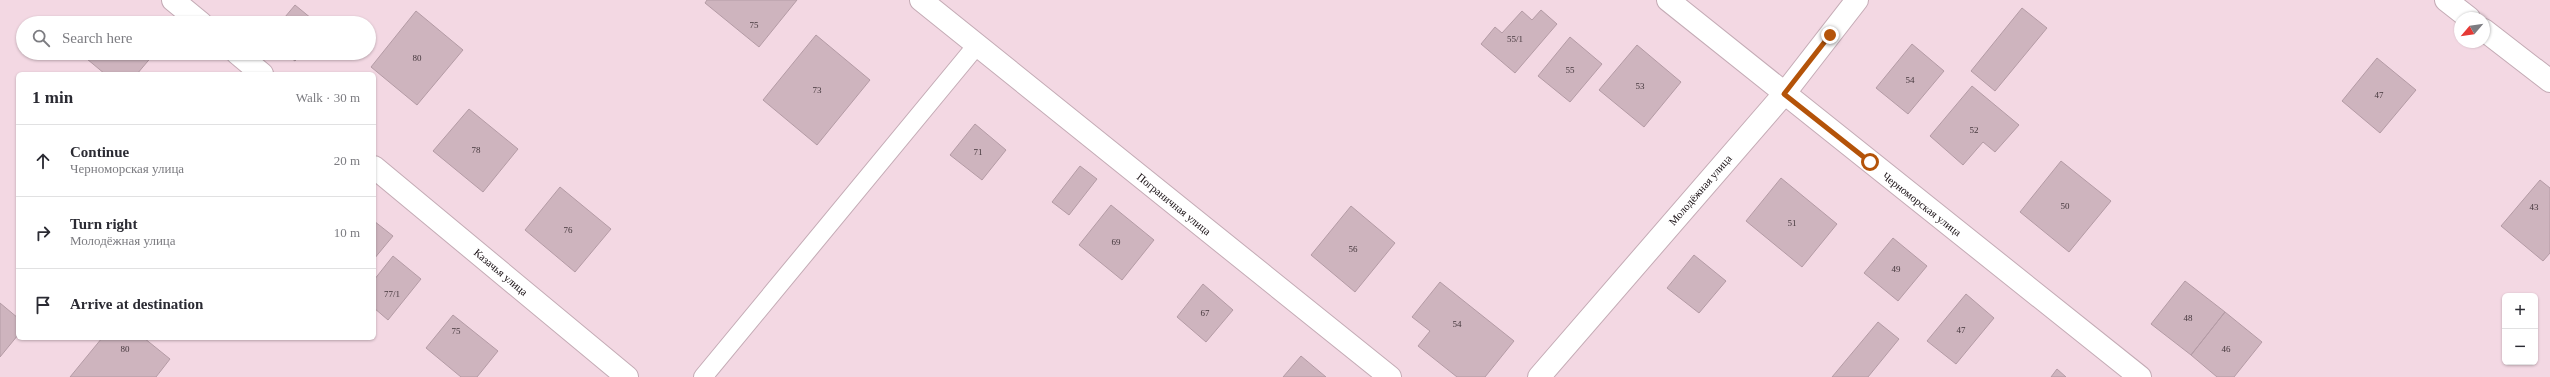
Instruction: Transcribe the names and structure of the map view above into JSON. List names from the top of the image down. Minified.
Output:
{"streets":{"street":["Молодёжная улица","Пограничная улица","Черноморская улица","Казачья улица"]},"crossings":[["Молодёжная улица","Черноморская улица"]],"house_numbers":["75","55/1","80","55","54","53","73","47","52","78","71","50","43","51","76","69","56","49","77/1","67","48","54","47","75","80","46"],"north":"bottom left","page":{"search":"Search here","heading":["1 min","Walk · 30 m"],"list":[["Continue","Черноморская улица","20 m"],["Turn right","Молодёжная улица","10 m"],"Arrive at destination"],"map_buttons":["+","−"]}}
